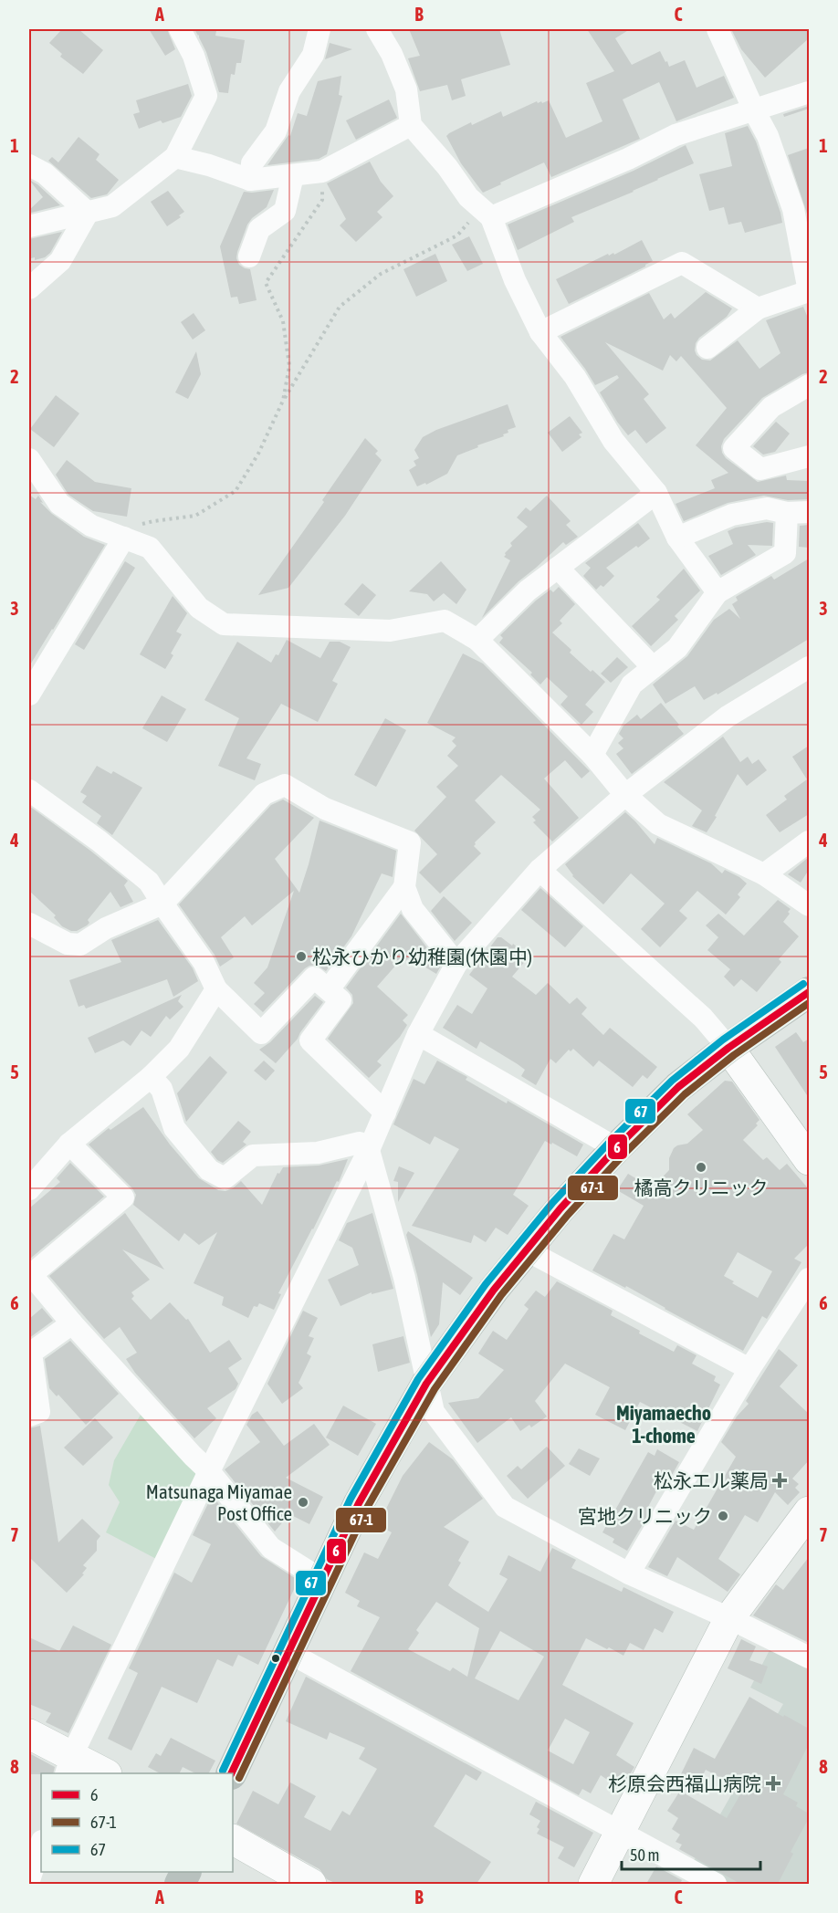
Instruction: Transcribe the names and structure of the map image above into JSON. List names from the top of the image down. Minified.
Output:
{"districts":["Miyamaecho 1-chome"],"places":{"other":["松永ひかり幼稚園(休園中)","橘高クリニック","Matsunaga Miyamae Post Office","宮地クリニック"],"health":["松永エル薬局","杉原会西福山病院"]},"lines":["transit line 67","transit line 6","transit line 67-1"],"legend":["6","67-1","67"],"scale_bar":"50 m","grid":{"columns":["A","B","C"],"rows":["1","2","3","4","5","6","7","8"]}}
